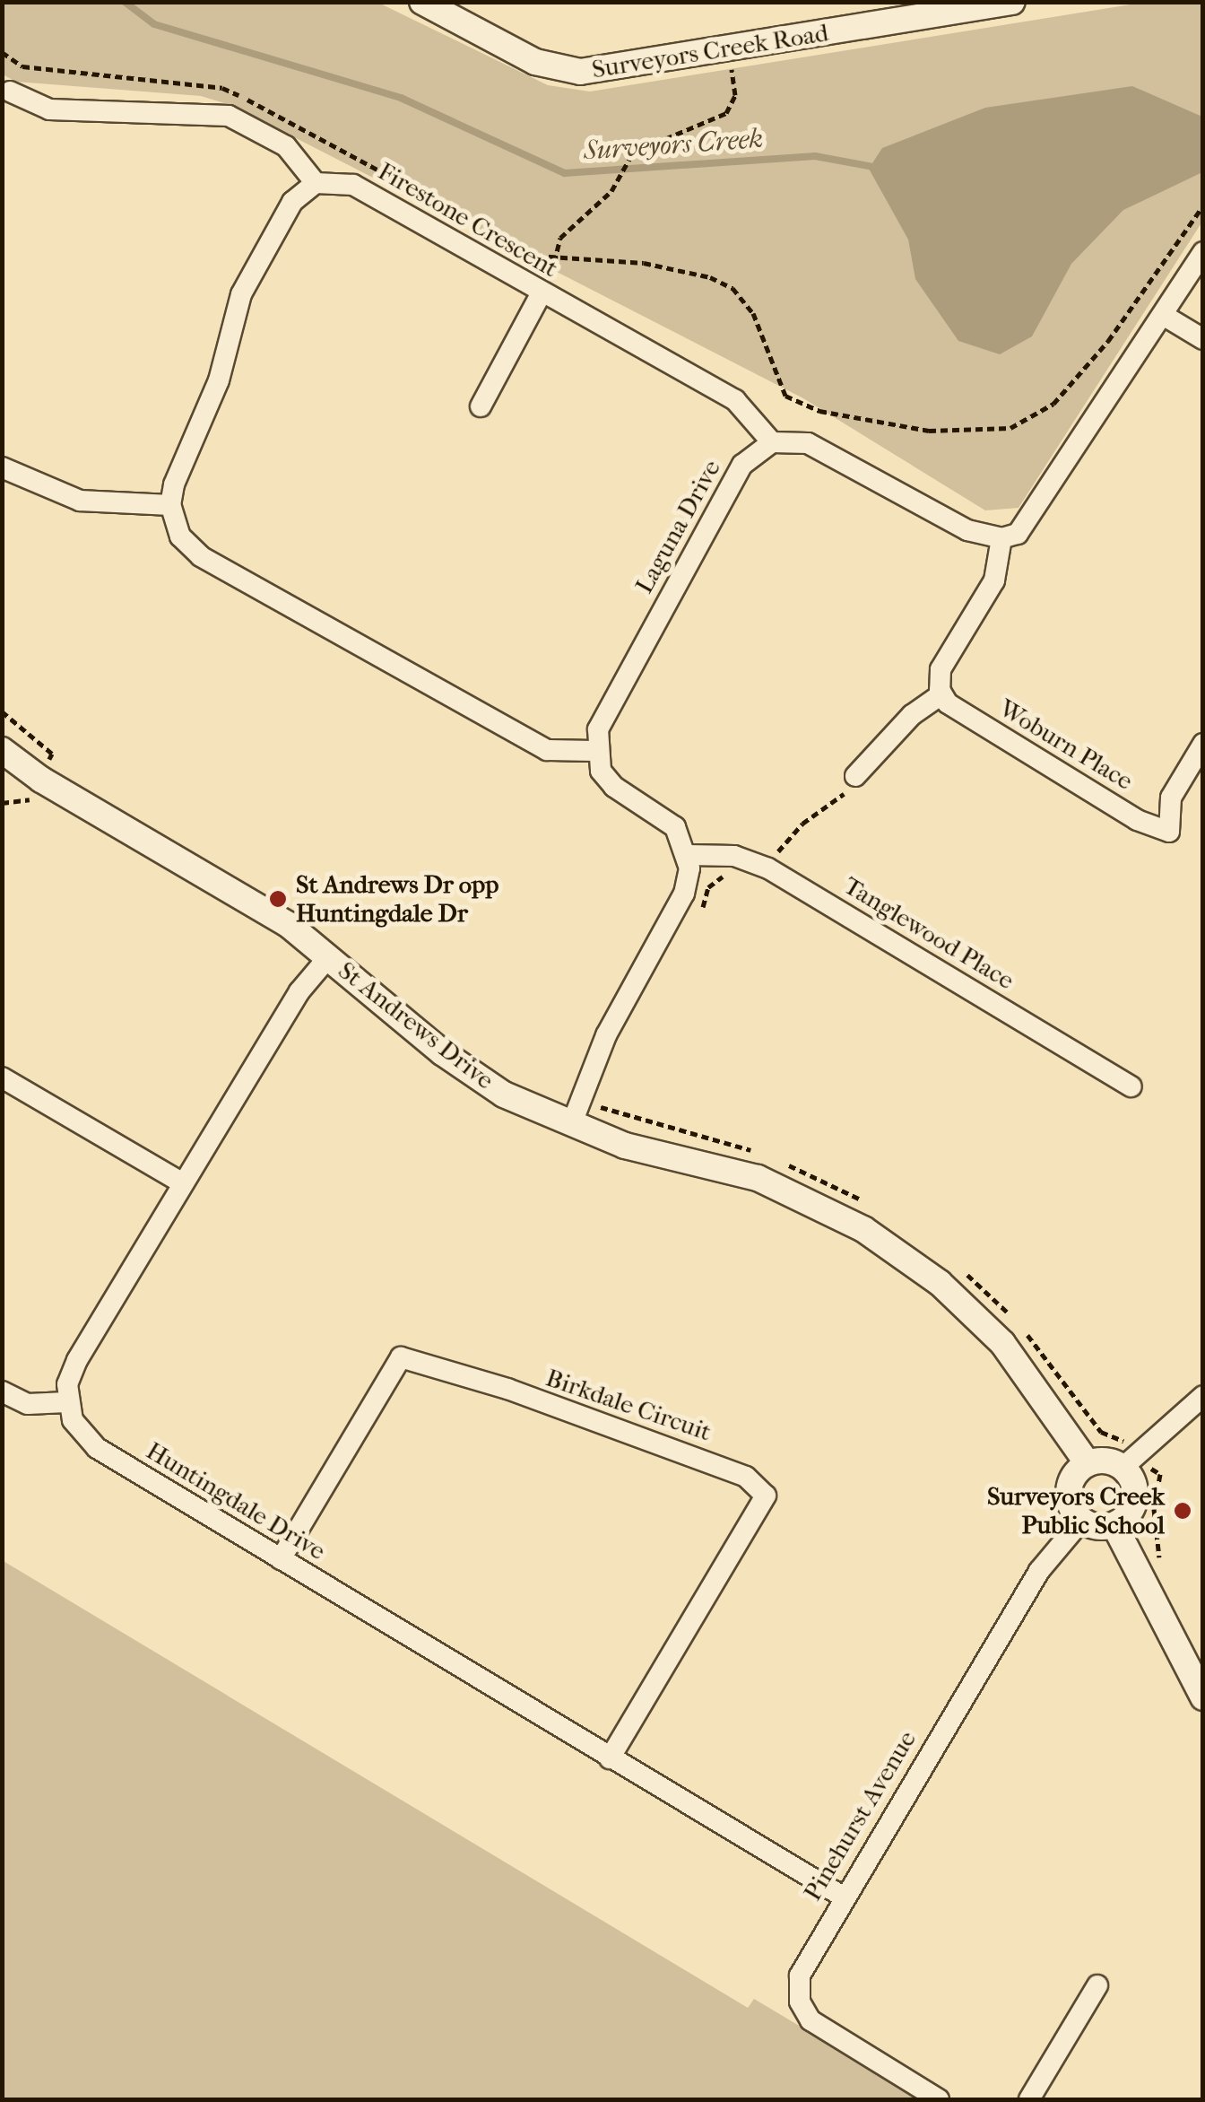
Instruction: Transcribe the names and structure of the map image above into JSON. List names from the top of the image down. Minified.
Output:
{"streets":{"street":["Surveyors Creek Road","Firestone Crescent","Laguna Drive","Woburn Place","Tanglewood Place","St Andrews Drive","Birkdale Circuit","Huntingdale Drive","Pinehurst Avenue"]},"crossings":[["Firestone Crescent","Laguna Drive"],["St Andrews Drive","Pinehurst Avenue"],["Birkdale Circuit","Huntingdale Drive"],["Huntingdale Drive","Pinehurst Avenue"]],"water":["Surveyors Creek"],"places":["St Andrews Dr opp Huntingdale Dr","Surveyors Creek Public School"]}
